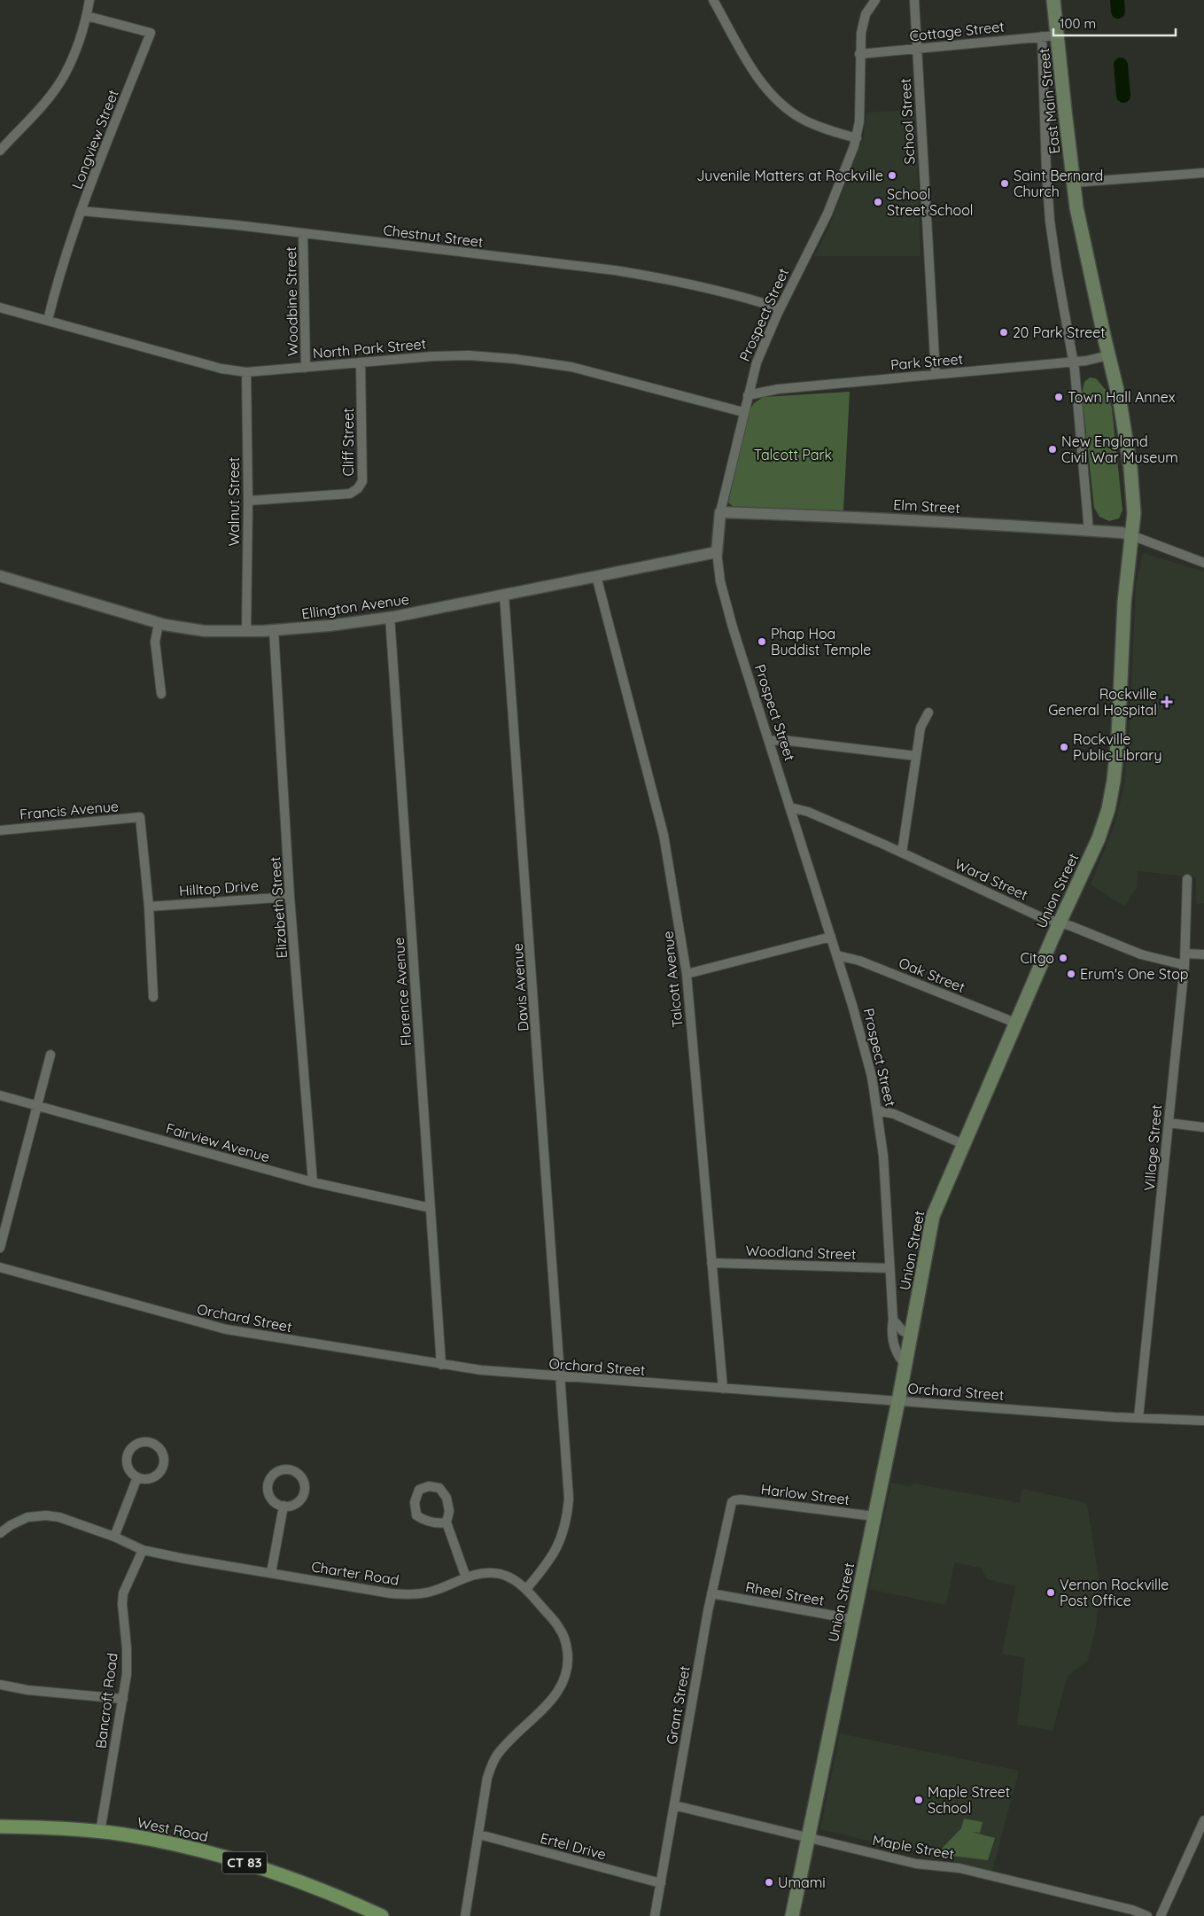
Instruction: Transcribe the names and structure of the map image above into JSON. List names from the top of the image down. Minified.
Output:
{"streets":{"main road":["East Main Street","Union Street","West Road","CT 83"],"street":["Cottage Street","School Street","Longview Street","Chestnut Street","Woodbine Street","Prospect Street","North Park Street","Park Street","Cliff Street","Walnut Street","Elm Street","Ellington Avenue","Francis Avenue","Ward Street","Hilltop Drive","Elizabeth Street","Oak Street","Talcott Avenue","Davis Avenue","Florence Avenue","Fairview Avenue","Village Street","Woodland Street","Orchard Street","Harlow Street","Charter Road","Rheel Street","Bancroft Road","Grant Street","Ertel Drive","Maple Street"]},"crossings":[["Cottage Street","East Main Street"],["Cottage Street","School Street"],["Cottage Street","Prospect Street"],["East Main Street","Park Street"],["East Main Street","Union Street"],["School Street","Park Street"],["Longview Street","Chestnut Street"],["Longview Street","North Park Street"],["Chestnut Street","Woodbine Street"],["Chestnut Street","Prospect Street"],["Woodbine Street","North Park Street"],["Prospect Street","North Park Street"],["Prospect Street","Park Street"],["Prospect Street","Elm Street"],["Prospect Street","Ellington Avenue"],["Prospect Street","Ward Street"],["Prospect Street","Union Street"],["Prospect Street","Oak Street"],["Prospect Street","Woodland Street"],["North Park Street","Cliff Street"],["North Park Street","Walnut Street"],["Park Street","Union Street"],["Cliff Street","Walnut Street"],["Walnut Street","Ellington Avenue"],["Elm Street","Union Street"],["Ellington Avenue","Elizabeth Street"],["Ellington Avenue","Talcott Avenue"],["Ellington Avenue","Davis Avenue"],["Ellington Avenue","Florence Avenue"],["Francis Avenue","Hilltop Drive"],["Ward Street","Union Street"],["Ward Street","Village Street"],["Hilltop Drive","Elizabeth Street"],["Union Street","Oak Street"],["Union Street","Orchard Street"],["Union Street","Harlow Street"],["Union Street","Rheel Street"],["Union Street","Maple Street"],["Elizabeth Street","Fairview Avenue"],["Talcott Avenue","Woodland Street"],["Talcott Avenue","Orchard Street"],["Davis Avenue","Orchard Street"],["Davis Avenue","Charter Road"],["Florence Avenue","Fairview Avenue"],["Florence Avenue","Orchard Street"],["Village Street","Orchard Street"],["Harlow Street","Grant Street"],["Charter Road","Bancroft Road"],["Charter Road","Ertel Drive"],["Rheel Street","Grant Street"],["Bancroft Road","West Road"],["Grant Street","Ertel Drive"],["Grant Street","Maple Street"]],"parks":["Talcott Park"],"places":{"other":["Juvenile Matters at Rockville","Saint Bernard Church","School Street School","20 Park Street","Town Hall Annex","New England Civil War Museum","Phap Hoa Buddist Temple","Rockville Public Library","Citgo","Erum's One Stop","Vernon Rockville Post Office","Maple Street School","Umami"],"health":["Rockville General Hospital"]},"scale_bar":"100 m"}
